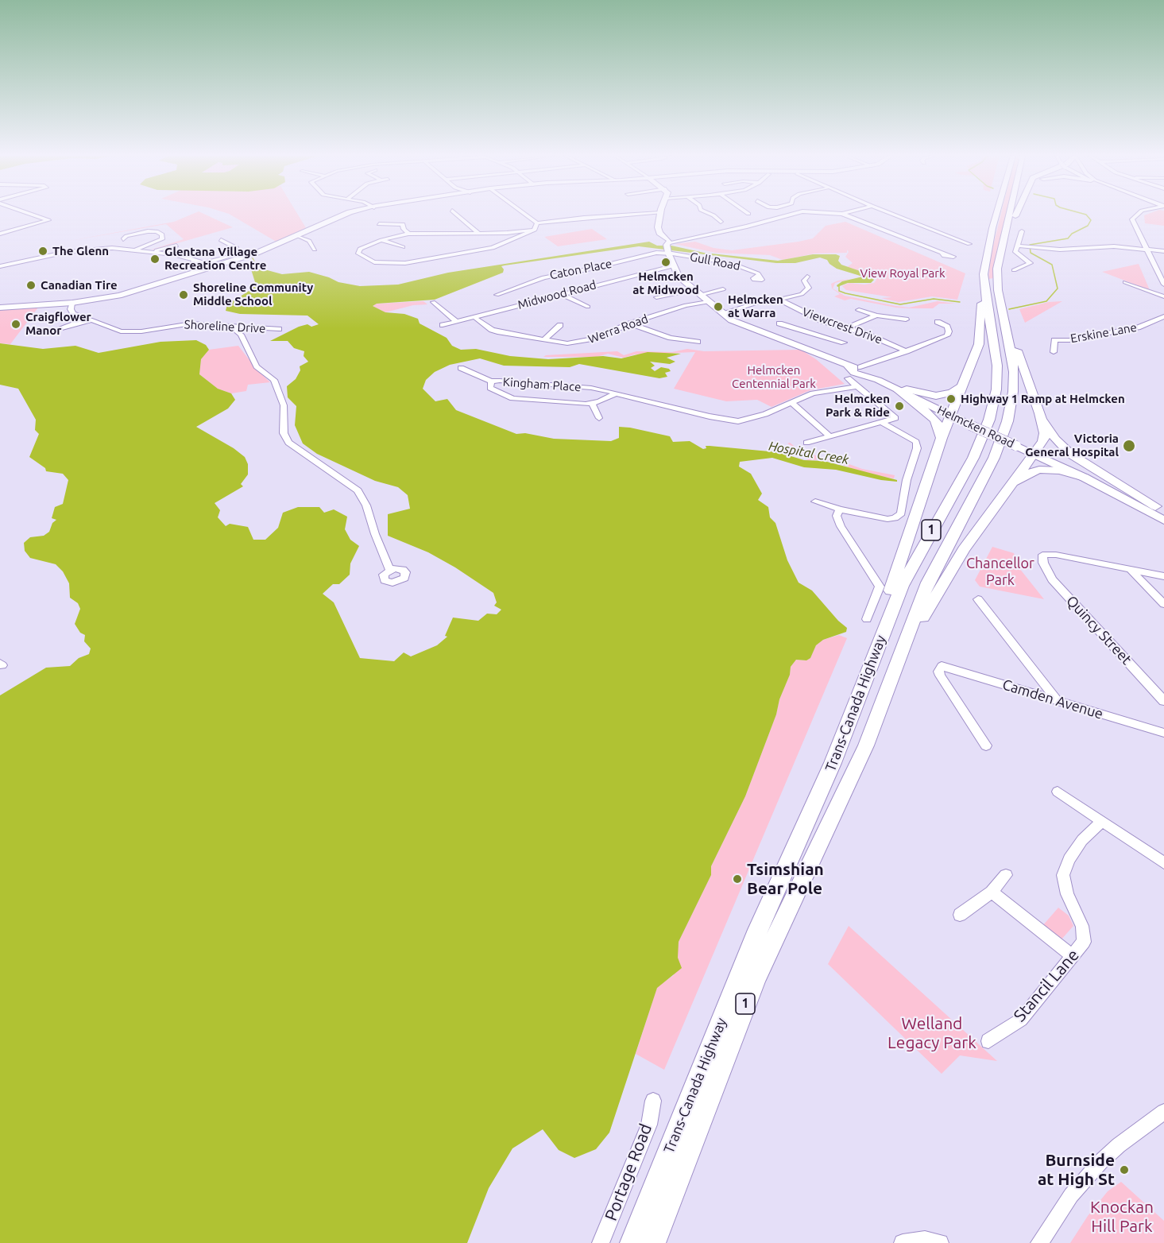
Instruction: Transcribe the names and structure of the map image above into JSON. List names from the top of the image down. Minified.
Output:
{"streets":{"highway":["1","Trans-Canada Highway"],"main road":["Helmcken Road"],"street":["Gull Road","Caton Place","Midwood Road","Viewcrest Drive","Shoreline Drive","Werra Road","Erskine Lane","Kingham Place","Quincy Street","Camden Avenue","Stancil Lane","Portage Road"]},"crossings":[["Gull Road","Caton Place"],["Gull Road","Helmcken Road"],["Caton Place","Helmcken Road"],["Midwood Road","Werra Road"],["Midwood Road","Helmcken Road"],["Werra Road","Helmcken Road"]],"water":["Hospital Creek"],"parks":["View Royal Park","Helmcken Centennial Park","Chancellor Park","Welland Legacy Park","Knockan Hill Park"],"places":["The Glenn","Glentana Village Recreation Centre","Helmcken at Midwood","Canadian Tire","Shoreline Community Middle School","Helmcken at Warra","Craigflower Manor","Highway 1 Ramp at Helmcken","Helmcken Park & Ride","Victoria General Hospital","Tsimshian Bear Pole","Burnside at High St"]}
